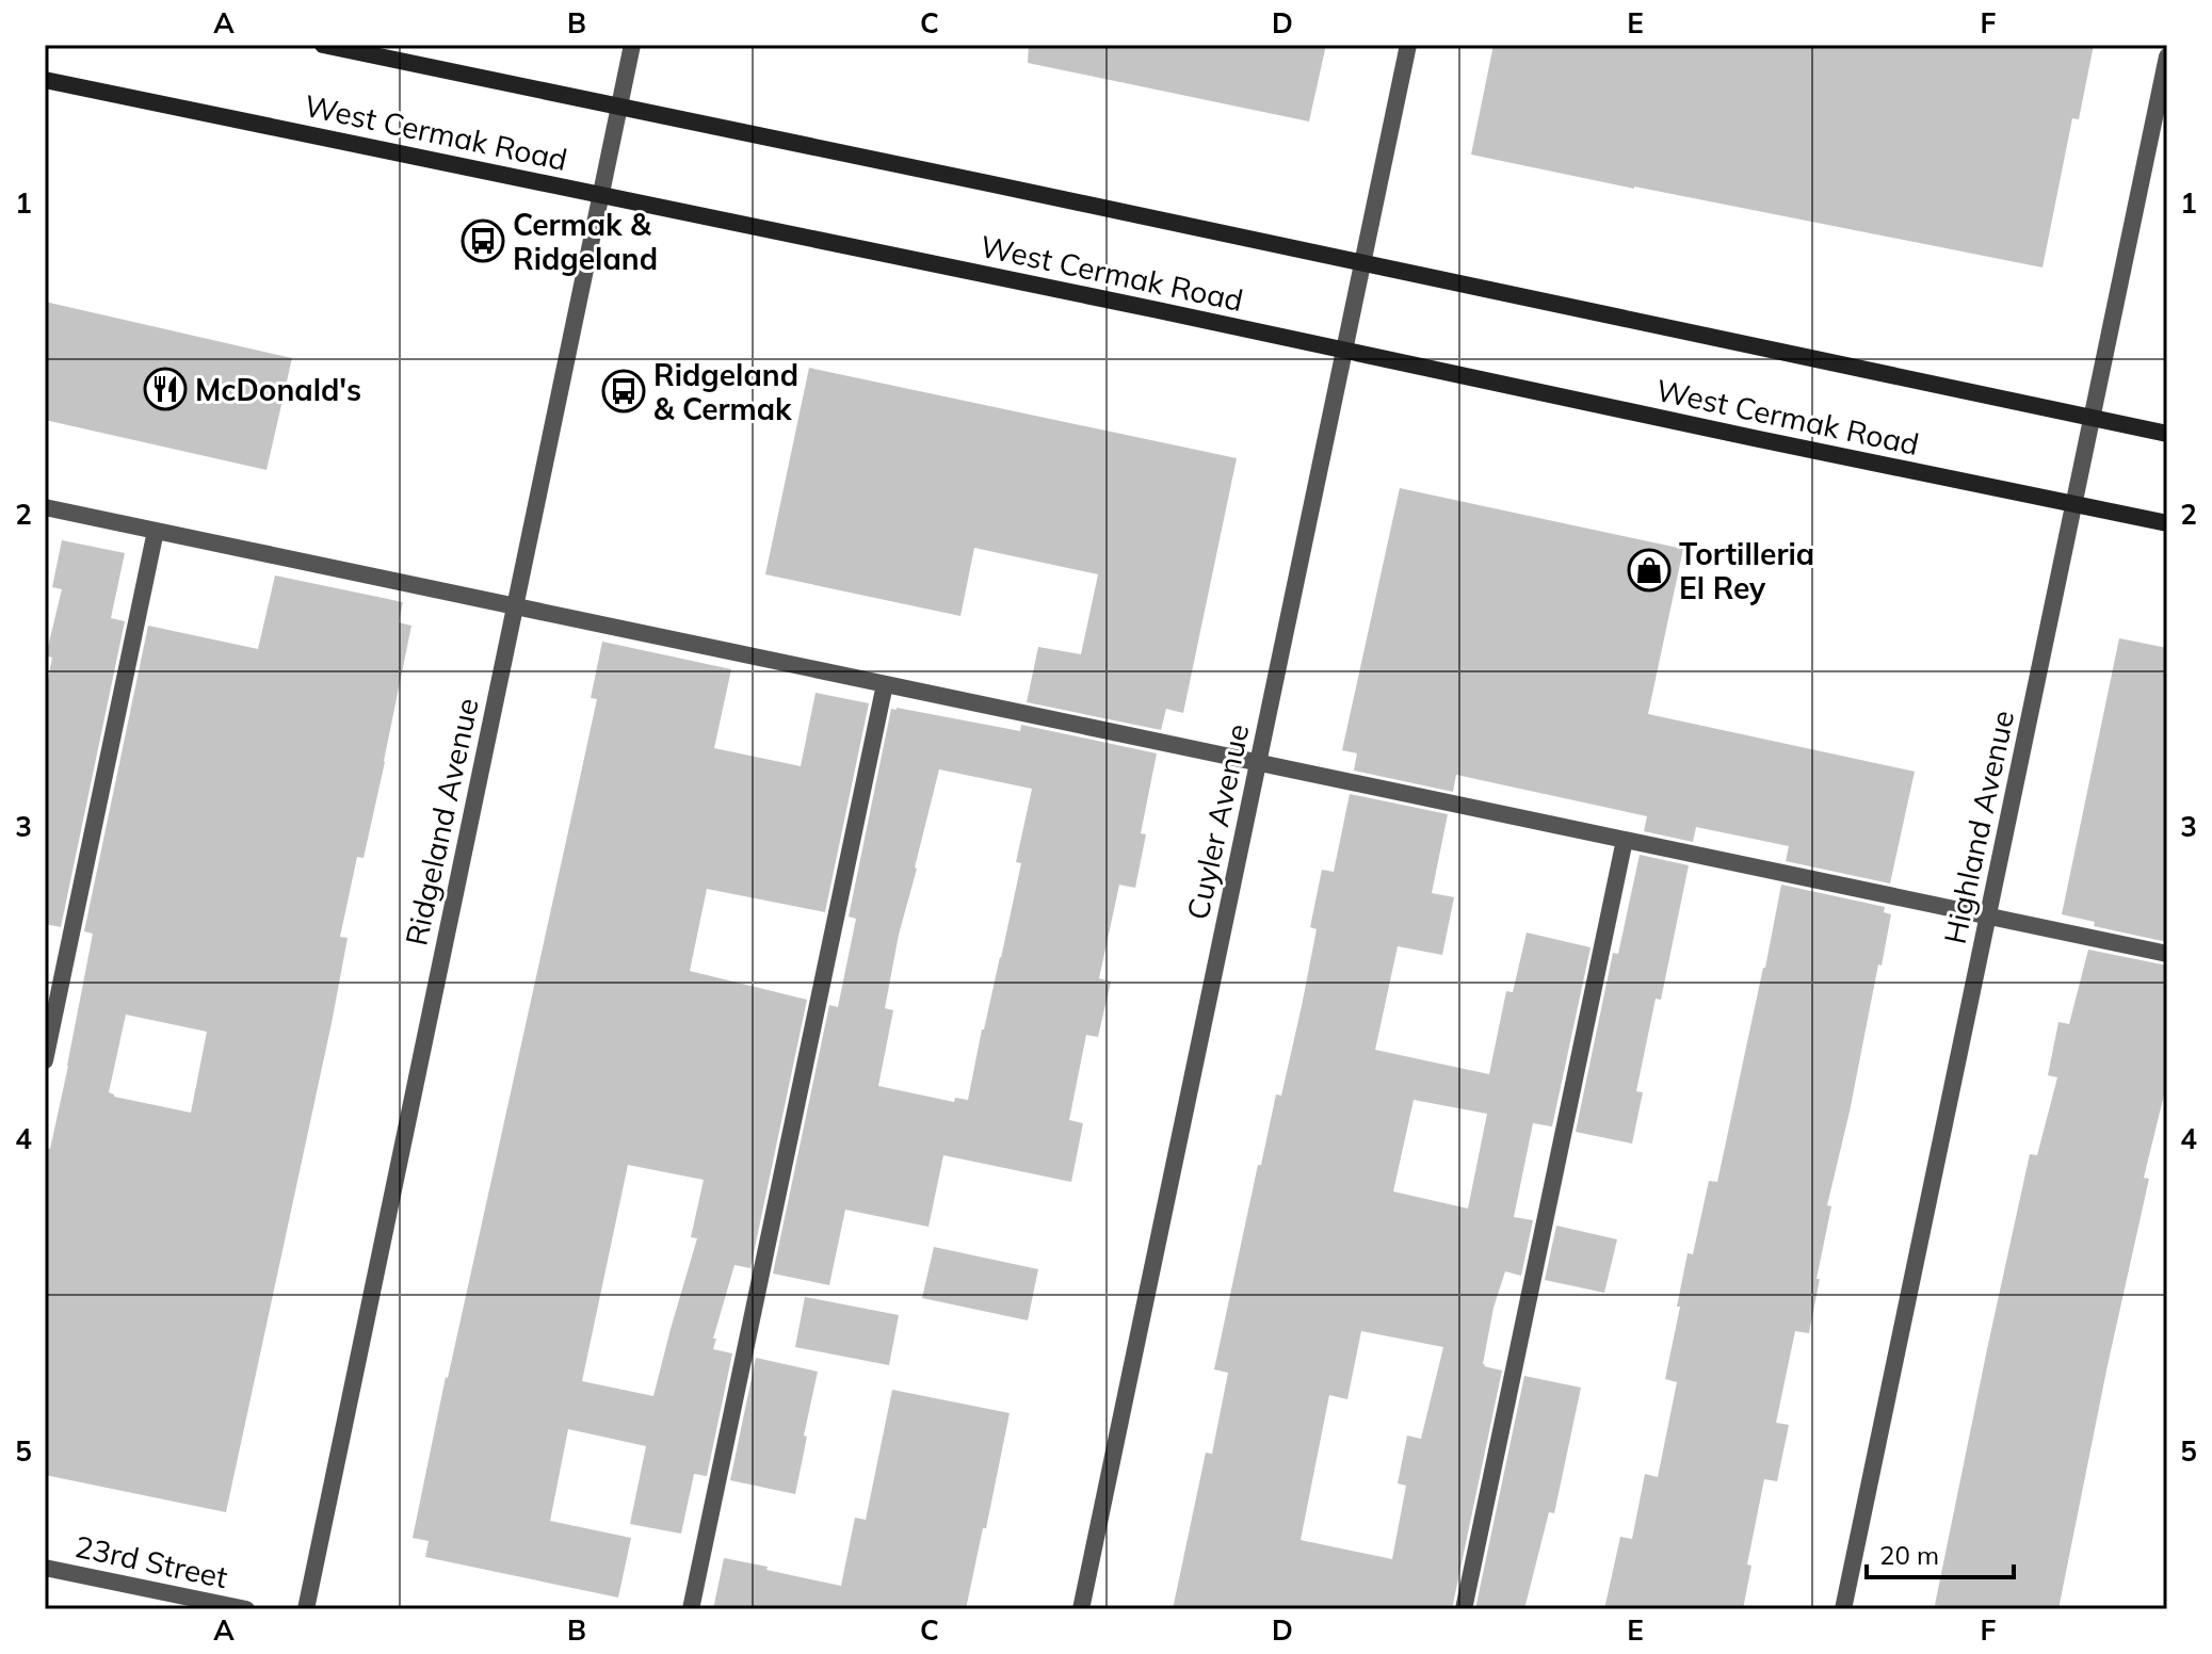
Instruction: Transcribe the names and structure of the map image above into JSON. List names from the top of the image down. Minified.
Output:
{"streets":{"main road":["West Cermak Road"],"street":["Ridgeland Avenue","Cuyler Avenue","Highland Avenue","23rd Street"]},"crossings":[["West Cermak Road","Ridgeland Avenue"],["West Cermak Road","Cuyler Avenue"],["West Cermak Road","Highland Avenue"]],"places":{"bus stop":["Cermak & Ridgeland","Ridgeland & Cermak"],"restaurant":["McDonald's"],"shop":["Tortilleria El Rey"]},"scale_bar":"20 m","grid":{"columns":["A","B","C","D","E","F"],"rows":["1","2","3","4","5"]}}
